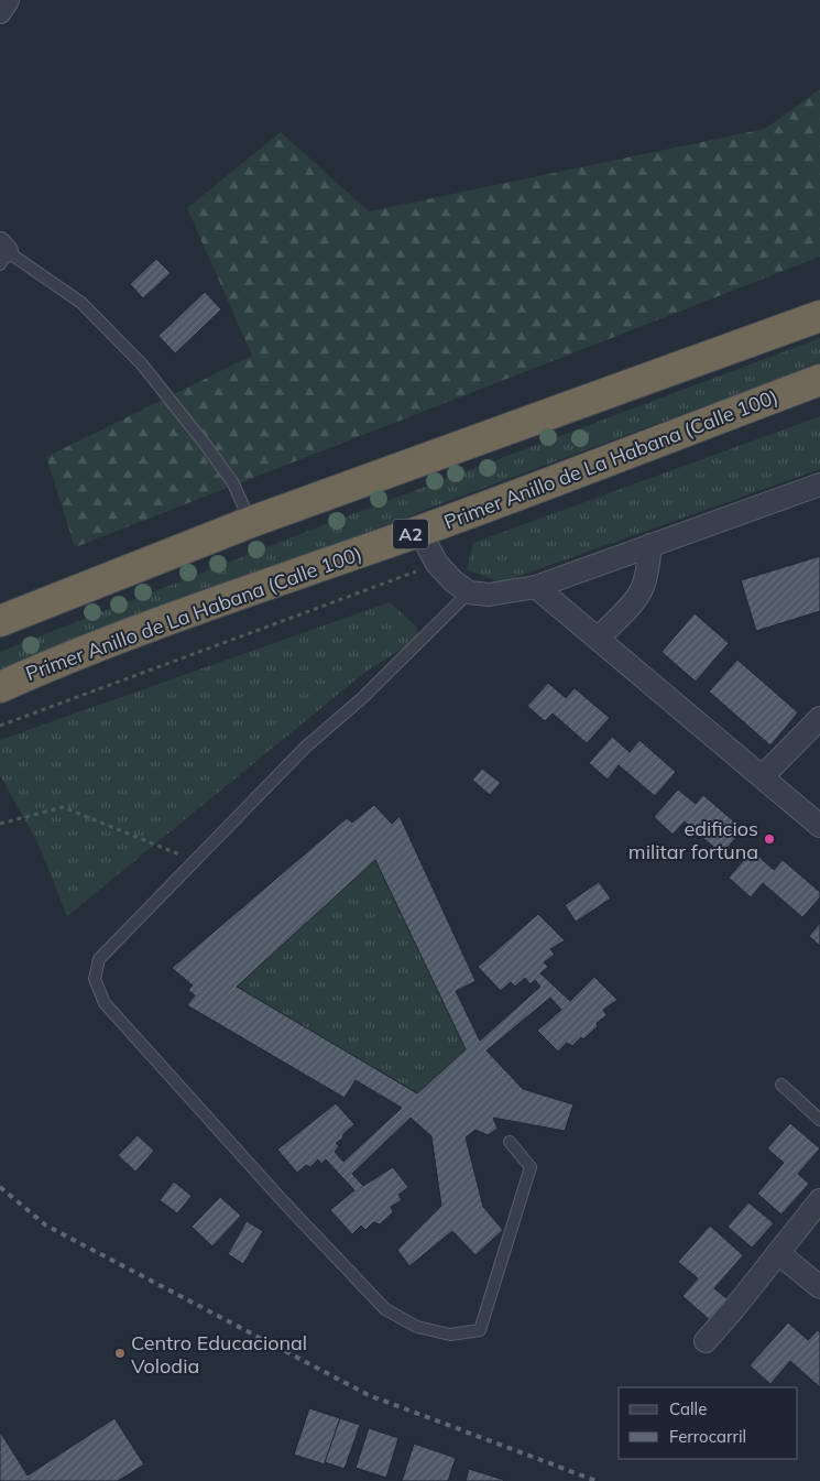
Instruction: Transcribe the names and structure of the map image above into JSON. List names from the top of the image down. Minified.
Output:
{"streets":{"highway":["Primer Anillo de La Habana (Calle 100)","A2"]},"places":["edificios militar fortuna","Centro Educacional Volodia"],"legend":["Calle","Ferrocarril"]}
